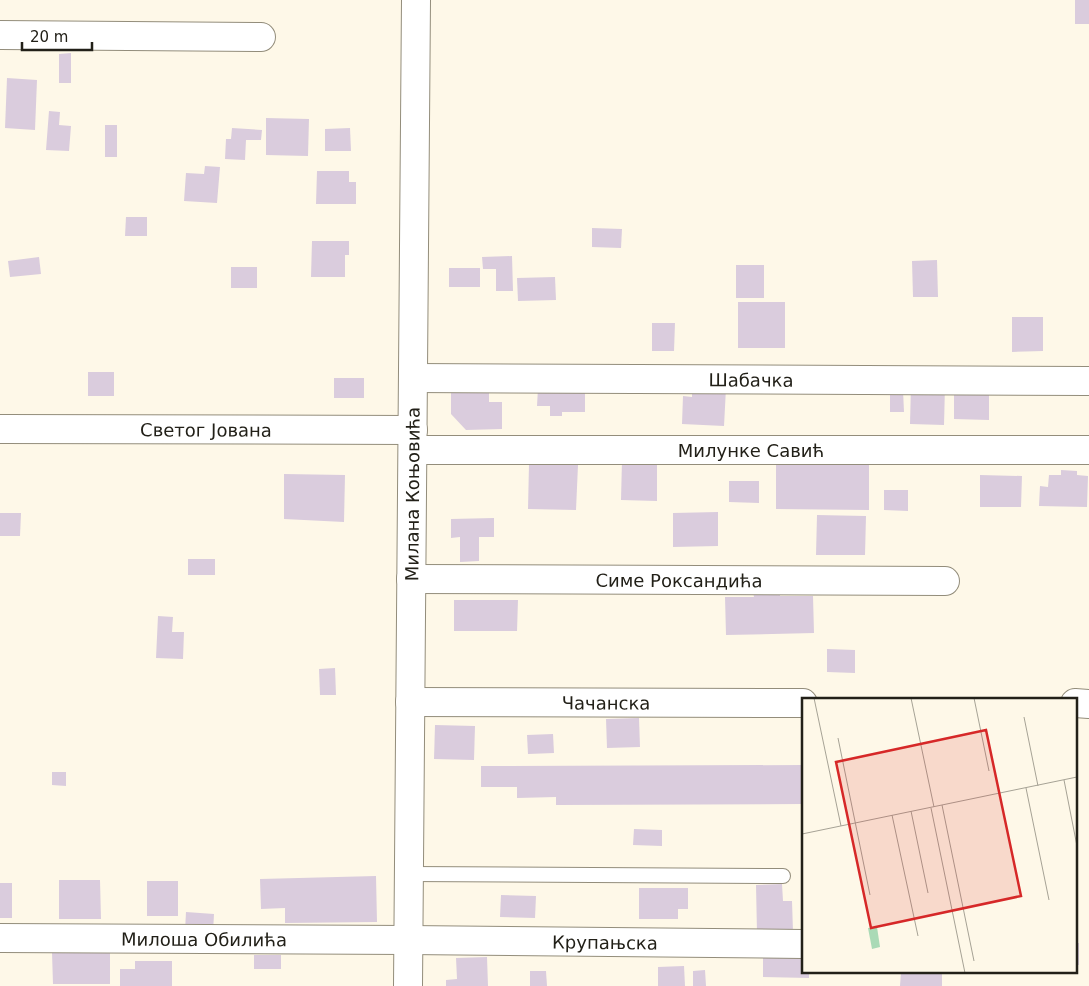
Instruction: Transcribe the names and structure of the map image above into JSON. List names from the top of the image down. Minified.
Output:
{"streets":{"street":["Шабачка","Светог Јована","Милунке Савић","Милана Коњовића","Симе Роксандића","Чачанска","Милоша Обилића","Крупањска"]},"crossings":[["Шабачка","Милана Коњовића"],["Светог Јована","Милунке Савић"],["Светог Јована","Милана Коњовића"],["Милунке Савић","Милана Коњовића"],["Милана Коњовића","Симе Роксандића"],["Милана Коњовића","Чачанска"],["Милана Коњовића","Милоша Обилића"],["Милана Коњовића","Крупањска"],["Милоша Обилића","Крупањска"]],"scale_bar":"20 m"}
